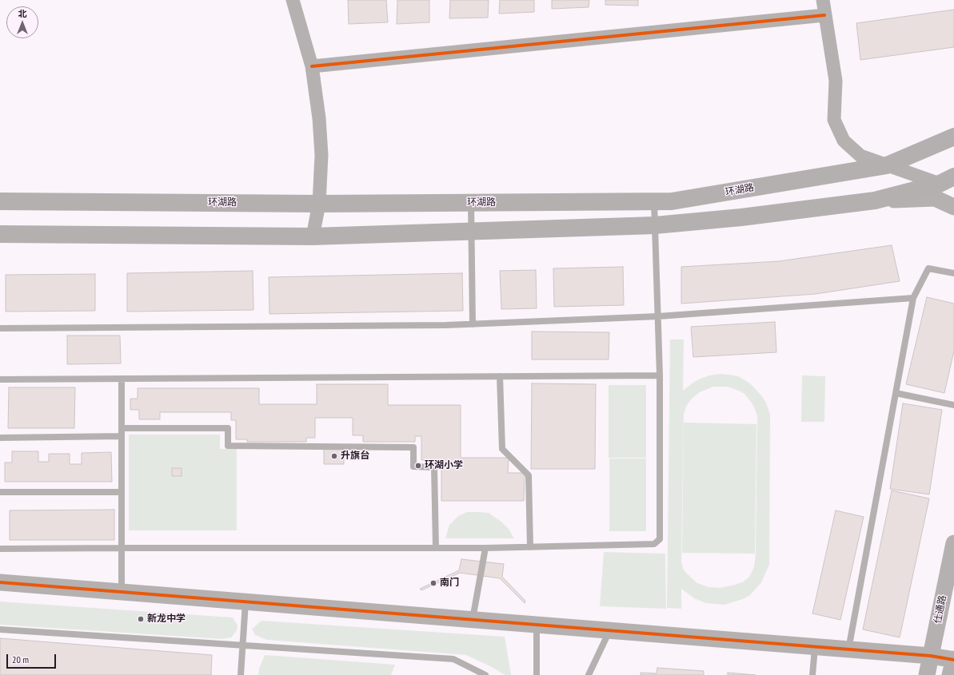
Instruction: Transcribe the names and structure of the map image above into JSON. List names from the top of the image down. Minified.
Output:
{"streets":{"main road":["环湖路"],"street":["仕通路"]},"places":["升旗台","环湖小学","南门","新龙中学"],"scale_bar":"20 m","north":"top"}
